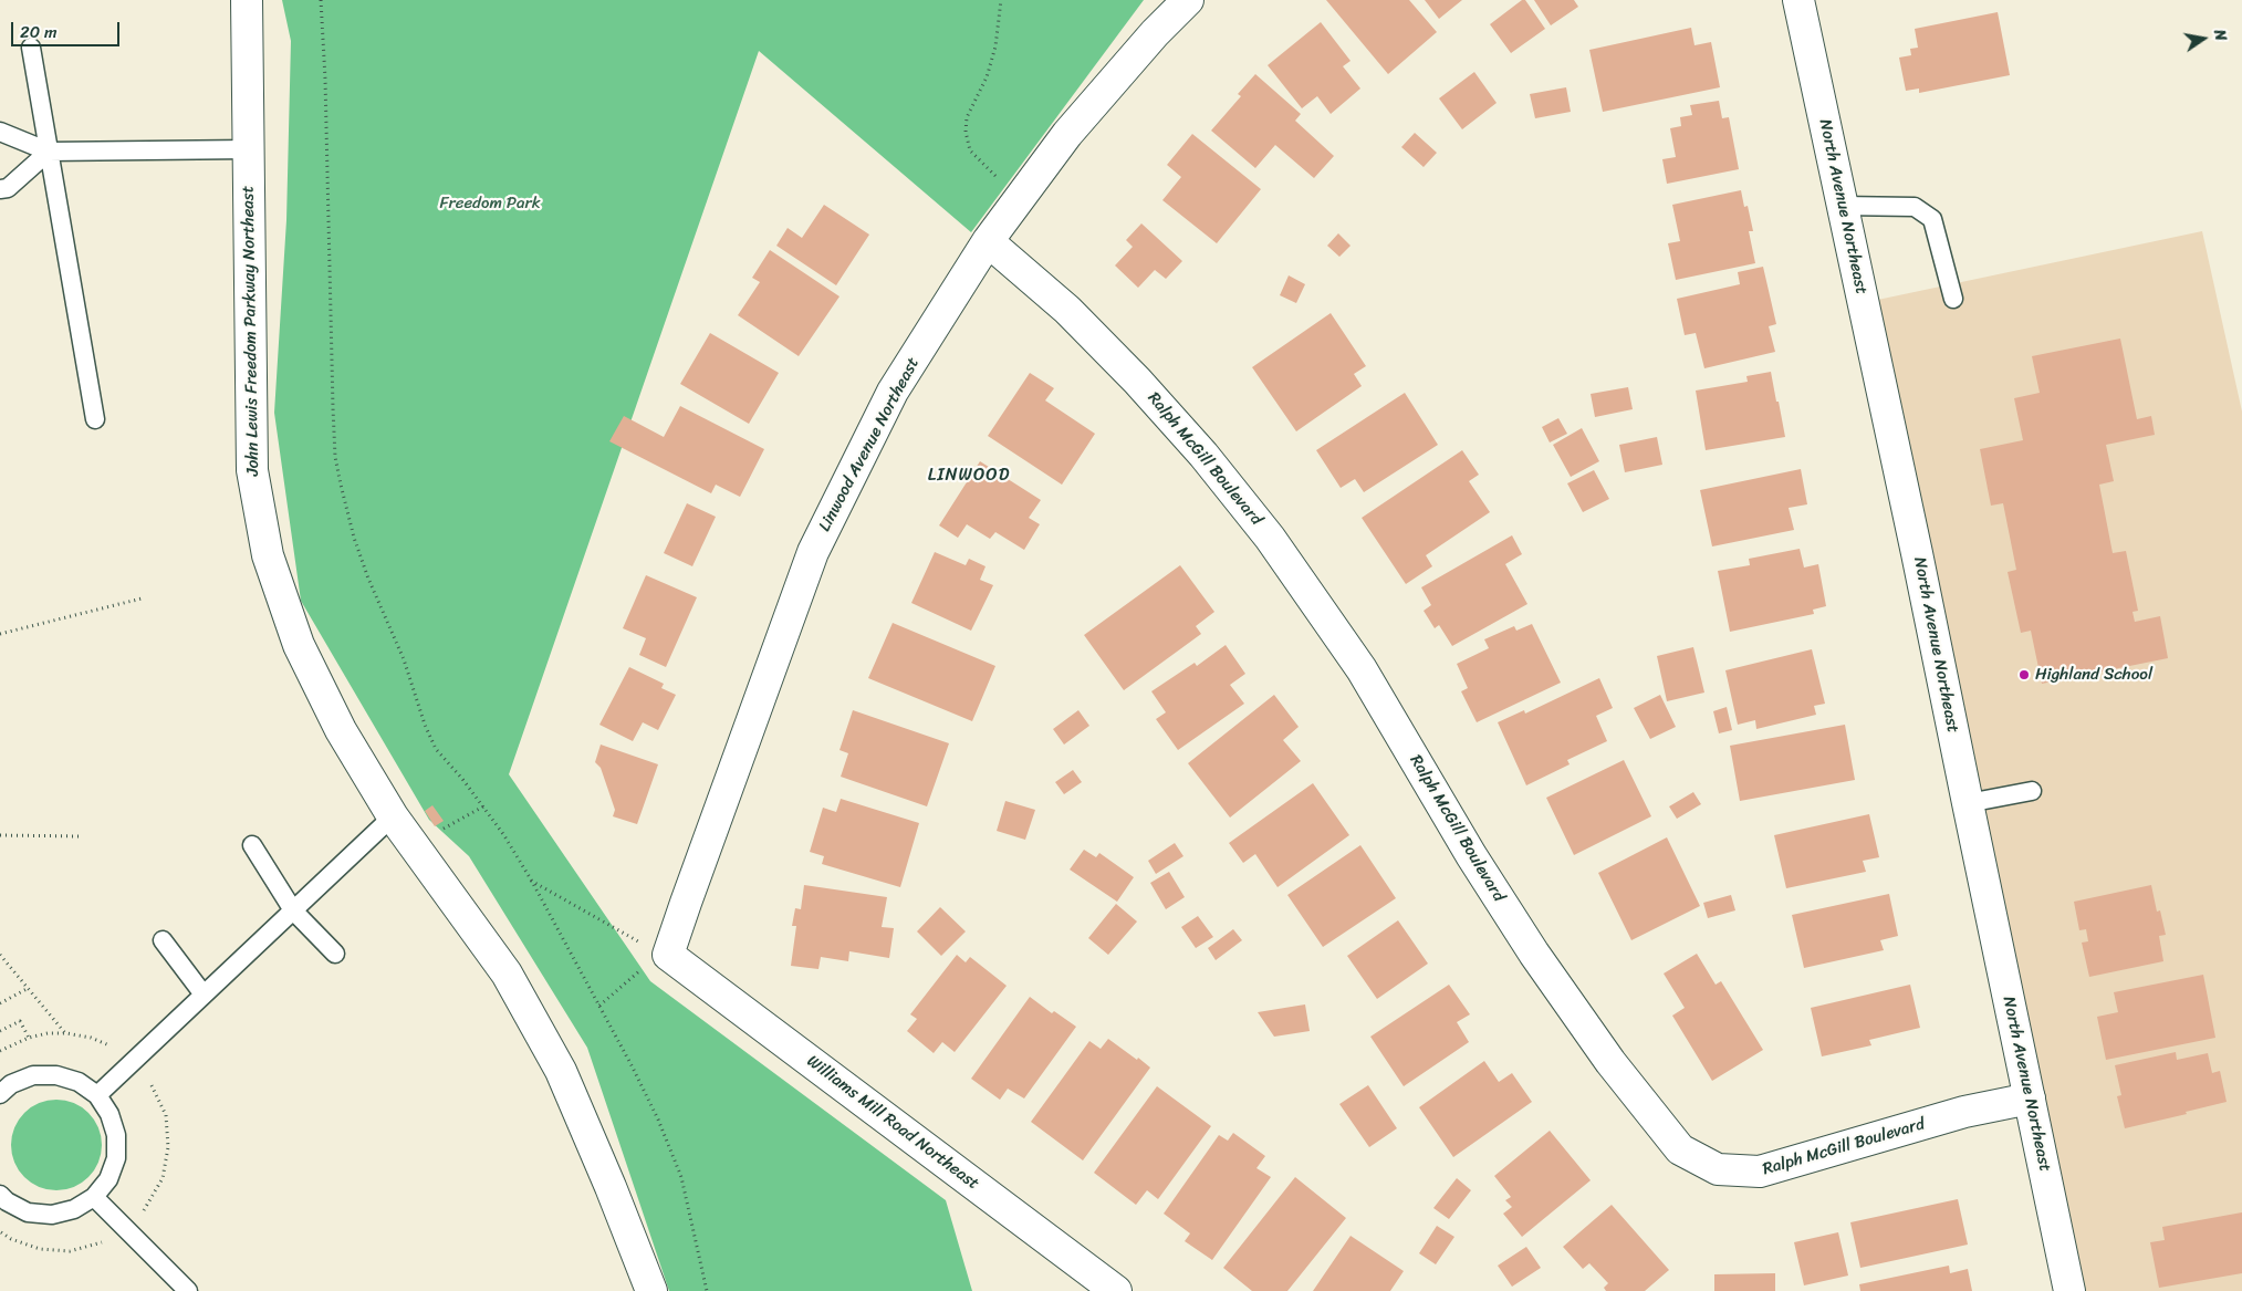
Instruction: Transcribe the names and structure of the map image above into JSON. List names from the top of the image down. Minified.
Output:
{"streets":{"main road":["North Avenue Northeast","John Lewis Freedom Parkway Northeast","Linwood Avenue Northeast","Ralph McGill Boulevard","Williams Mill Road Northeast"]},"crossings":[["North Avenue Northeast","Ralph McGill Boulevard"],["Linwood Avenue Northeast","Ralph McGill Boulevard"],["Linwood Avenue Northeast","Williams Mill Road Northeast"]],"districts":["LINWOOD"],"parks":["Freedom Park"],"places":["Highland School"],"scale_bar":"20 m","north":"right"}
